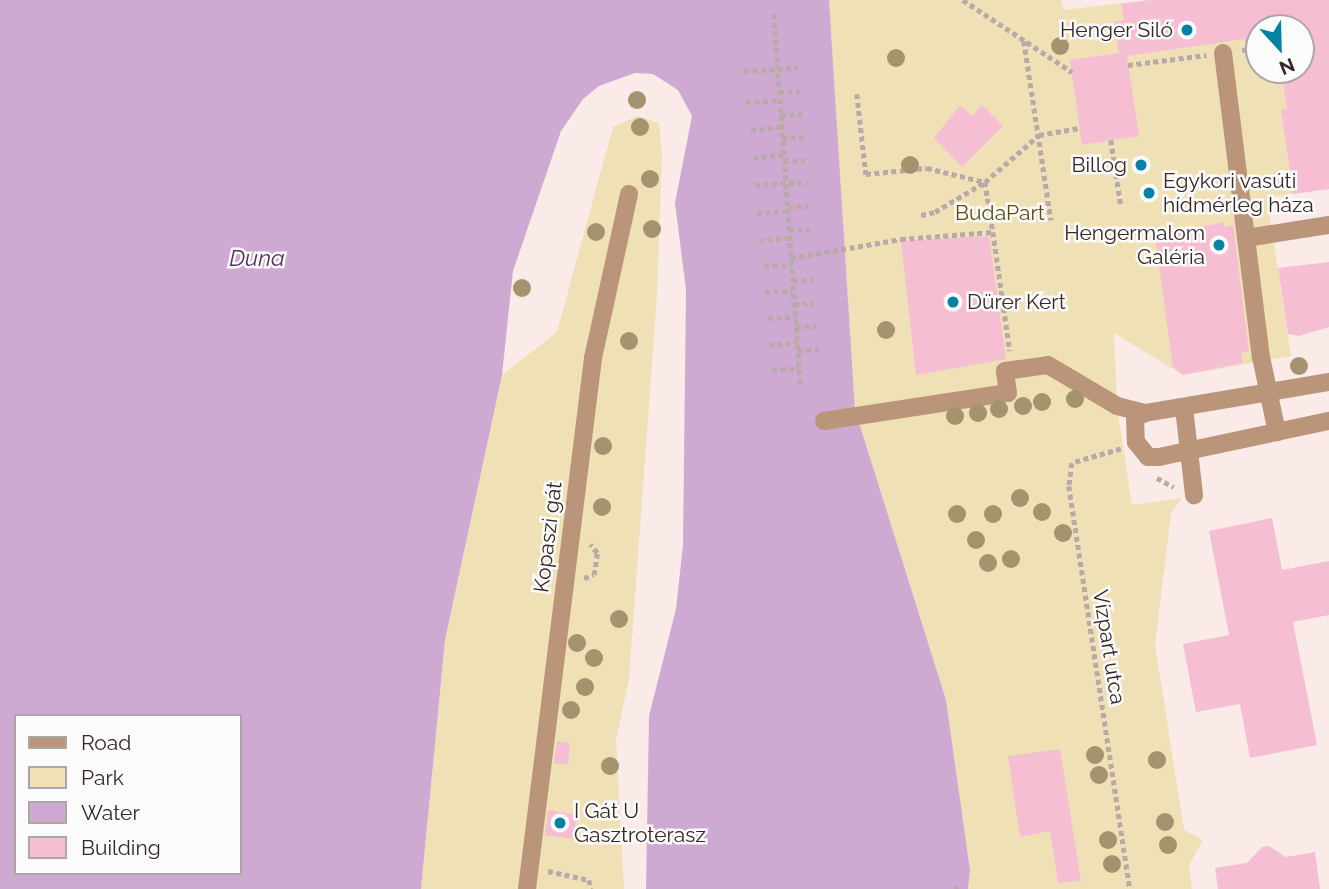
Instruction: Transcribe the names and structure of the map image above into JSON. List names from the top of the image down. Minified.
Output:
{"streets":{"street":["Kopaszi gát"],"path":["Vízpart utca"]},"water":["Duna"],"parks":["BudaPart"],"places":["Henger Siló","Billog","Egykori vasúti hídmérleg háza","Hengermalom Galéria","Dürer Kert","I Gát U Gasztroterasz"],"legend":["Road","Park","Water","Building"],"north":"bottom"}
